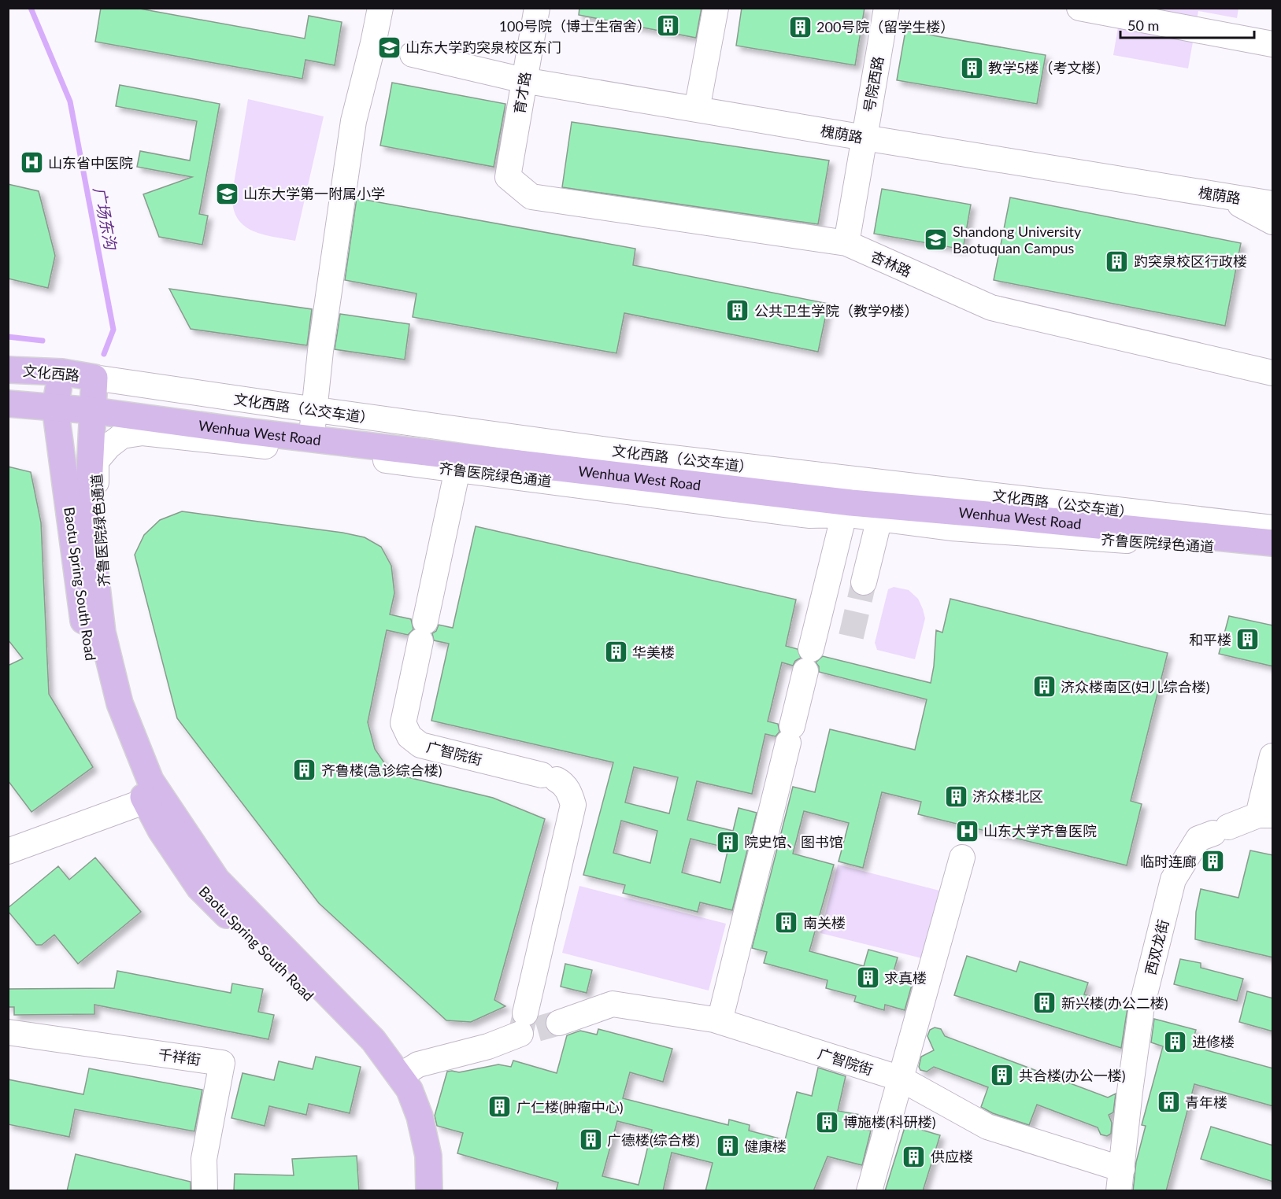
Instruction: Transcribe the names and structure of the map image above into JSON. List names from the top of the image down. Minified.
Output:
{"streets":{"main road":["文化西路","Wenhua West Road","Baotu Spring South Road"],"street":["号院西路","育才路","槐荫路","杏林路","文化西路（公交车道）","齐鲁医院绿色通道","广智院街","西双龙街","千祥街"]},"crossings":[["号院西路","槐荫路"],["号院西路","杏林路"],["育才路","槐荫路"],["育才路","杏林路"],["文化西路","文化西路（公交车道）"],["文化西路","Baotu Spring South Road"],["文化西路（公交车道）","Baotu Spring South Road"],["Wenhua West Road","Baotu Spring South Road"],["齐鲁医院绿色通道","Baotu Spring South Road"],["齐鲁医院绿色通道","广智院街"],["Baotu Spring South Road","广智院街"],["广智院街","西双龙街"]],"water":["广场东沟"],"places":{"building":["100号院（博士生宿舍）","200号院（留学生楼）","教学5楼（考文楼）","趵突泉校区行政楼","公共卫生学院（教学9楼）","和平楼","华美楼","济众楼南区(妇儿综合楼)","齐鲁楼(急诊综合楼)","济众楼北区","院史馆、图书馆","临时连廊","南关楼","求真楼","新兴楼(办公二楼)","进修楼","共合楼(办公一楼)","青年楼","广仁楼(肿瘤中心)","博施楼(科研楼)","广德楼(综合楼)","健康楼","供应楼"],"school or university":["山东大学趵突泉校区东门","山东大学第一附属小学","Shandong University Baotuquan Campus"],"hospital":["山东省中医院","山东大学齐鲁医院"]},"scale_bar":"50 m"}
